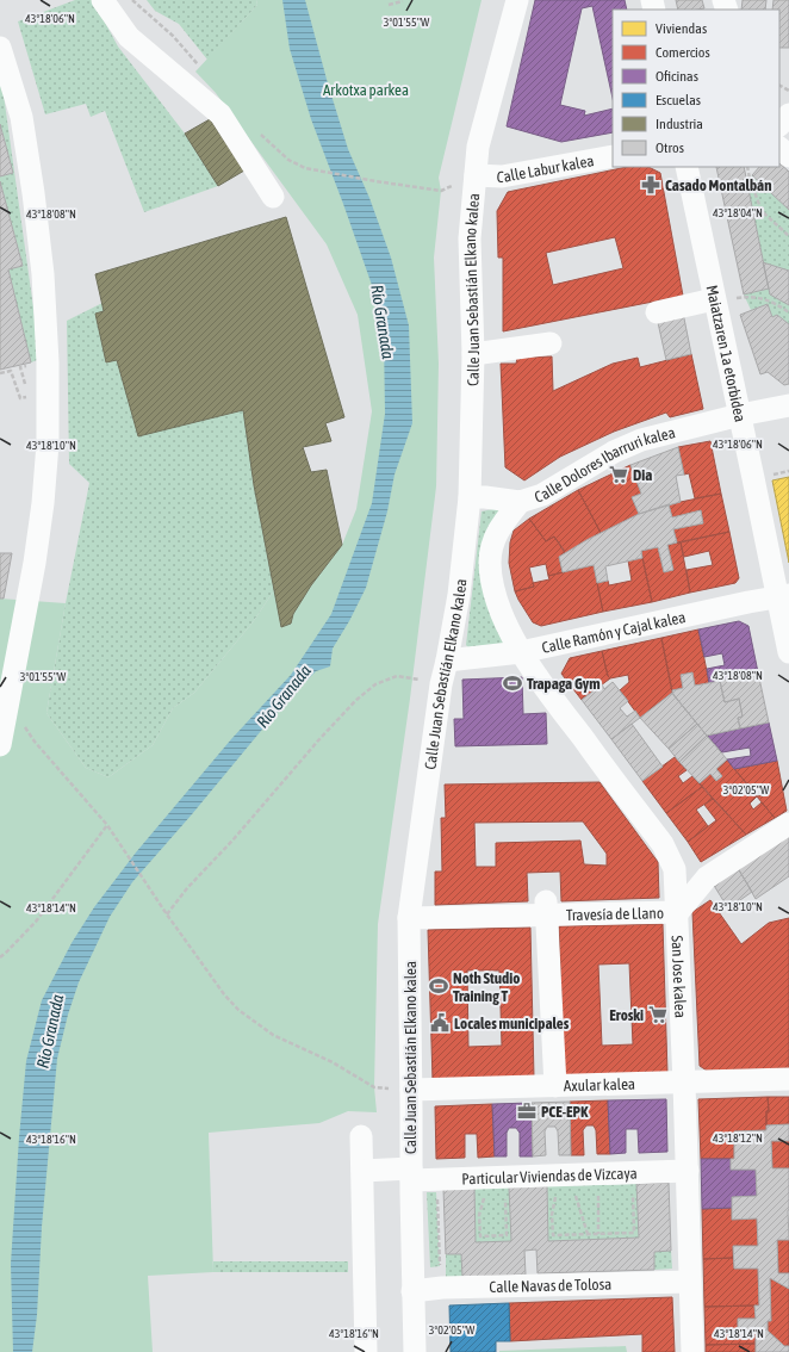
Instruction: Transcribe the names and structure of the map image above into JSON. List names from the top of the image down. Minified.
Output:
{"streets":{"street":["Calle Labur kalea","Calle Juan Sebastián Elkano kalea","Maiatzaren 1a etorbidea","Calle Dolores Ibarruri kalea","Calle Ramón y Cajal kalea","Travesía de Llano","San Jose kalea","Axular kalea","Particular Viviendas de Vizcaya","Calle Navas de Tolosa"]},"crossings":[["Calle Labur kalea","Calle Juan Sebastián Elkano kalea"],["Calle Juan Sebastián Elkano kalea","Calle Dolores Ibarruri kalea"],["Calle Juan Sebastián Elkano kalea","Calle Ramón y Cajal kalea"],["Calle Juan Sebastián Elkano kalea","Travesía de Llano"],["Calle Juan Sebastián Elkano kalea","San Jose kalea"],["Calle Juan Sebastián Elkano kalea","Axular kalea"],["Calle Juan Sebastián Elkano kalea","Particular Viviendas de Vizcaya"],["Calle Juan Sebastián Elkano kalea","Calle Navas de Tolosa"],["Maiatzaren 1a etorbidea","Calle Dolores Ibarruri kalea"],["Maiatzaren 1a etorbidea","Calle Ramón y Cajal kalea"],["Calle Ramón y Cajal kalea","San Jose kalea"],["Travesía de Llano","San Jose kalea"],["San Jose kalea","Axular kalea"],["San Jose kalea","Particular Viviendas de Vizcaya"],["San Jose kalea","Calle Navas de Tolosa"]],"water":["Río Granada"],"parks":["Arkotxa parkea"],"places":{"pharmacy":["Casado Montalbán"],"supermarket":["Dia","Eroski"],"sports":["Trapaga Gym","Noth Studio Training T"],"public building":["Locales municipales"],"office":["PCE-EPK"]},"legend":["Viviendas","Comercios","Oficinas","Escuelas","Industria","Otros"],"coordinates":["43°18'06\"N","3°01'55\"W","43°18'04\"N","43°18'08\"N","43°18'10\"N","3°02'05\"W","43°18'14\"N","43°18'12\"N","43°18'16\"N"]}
